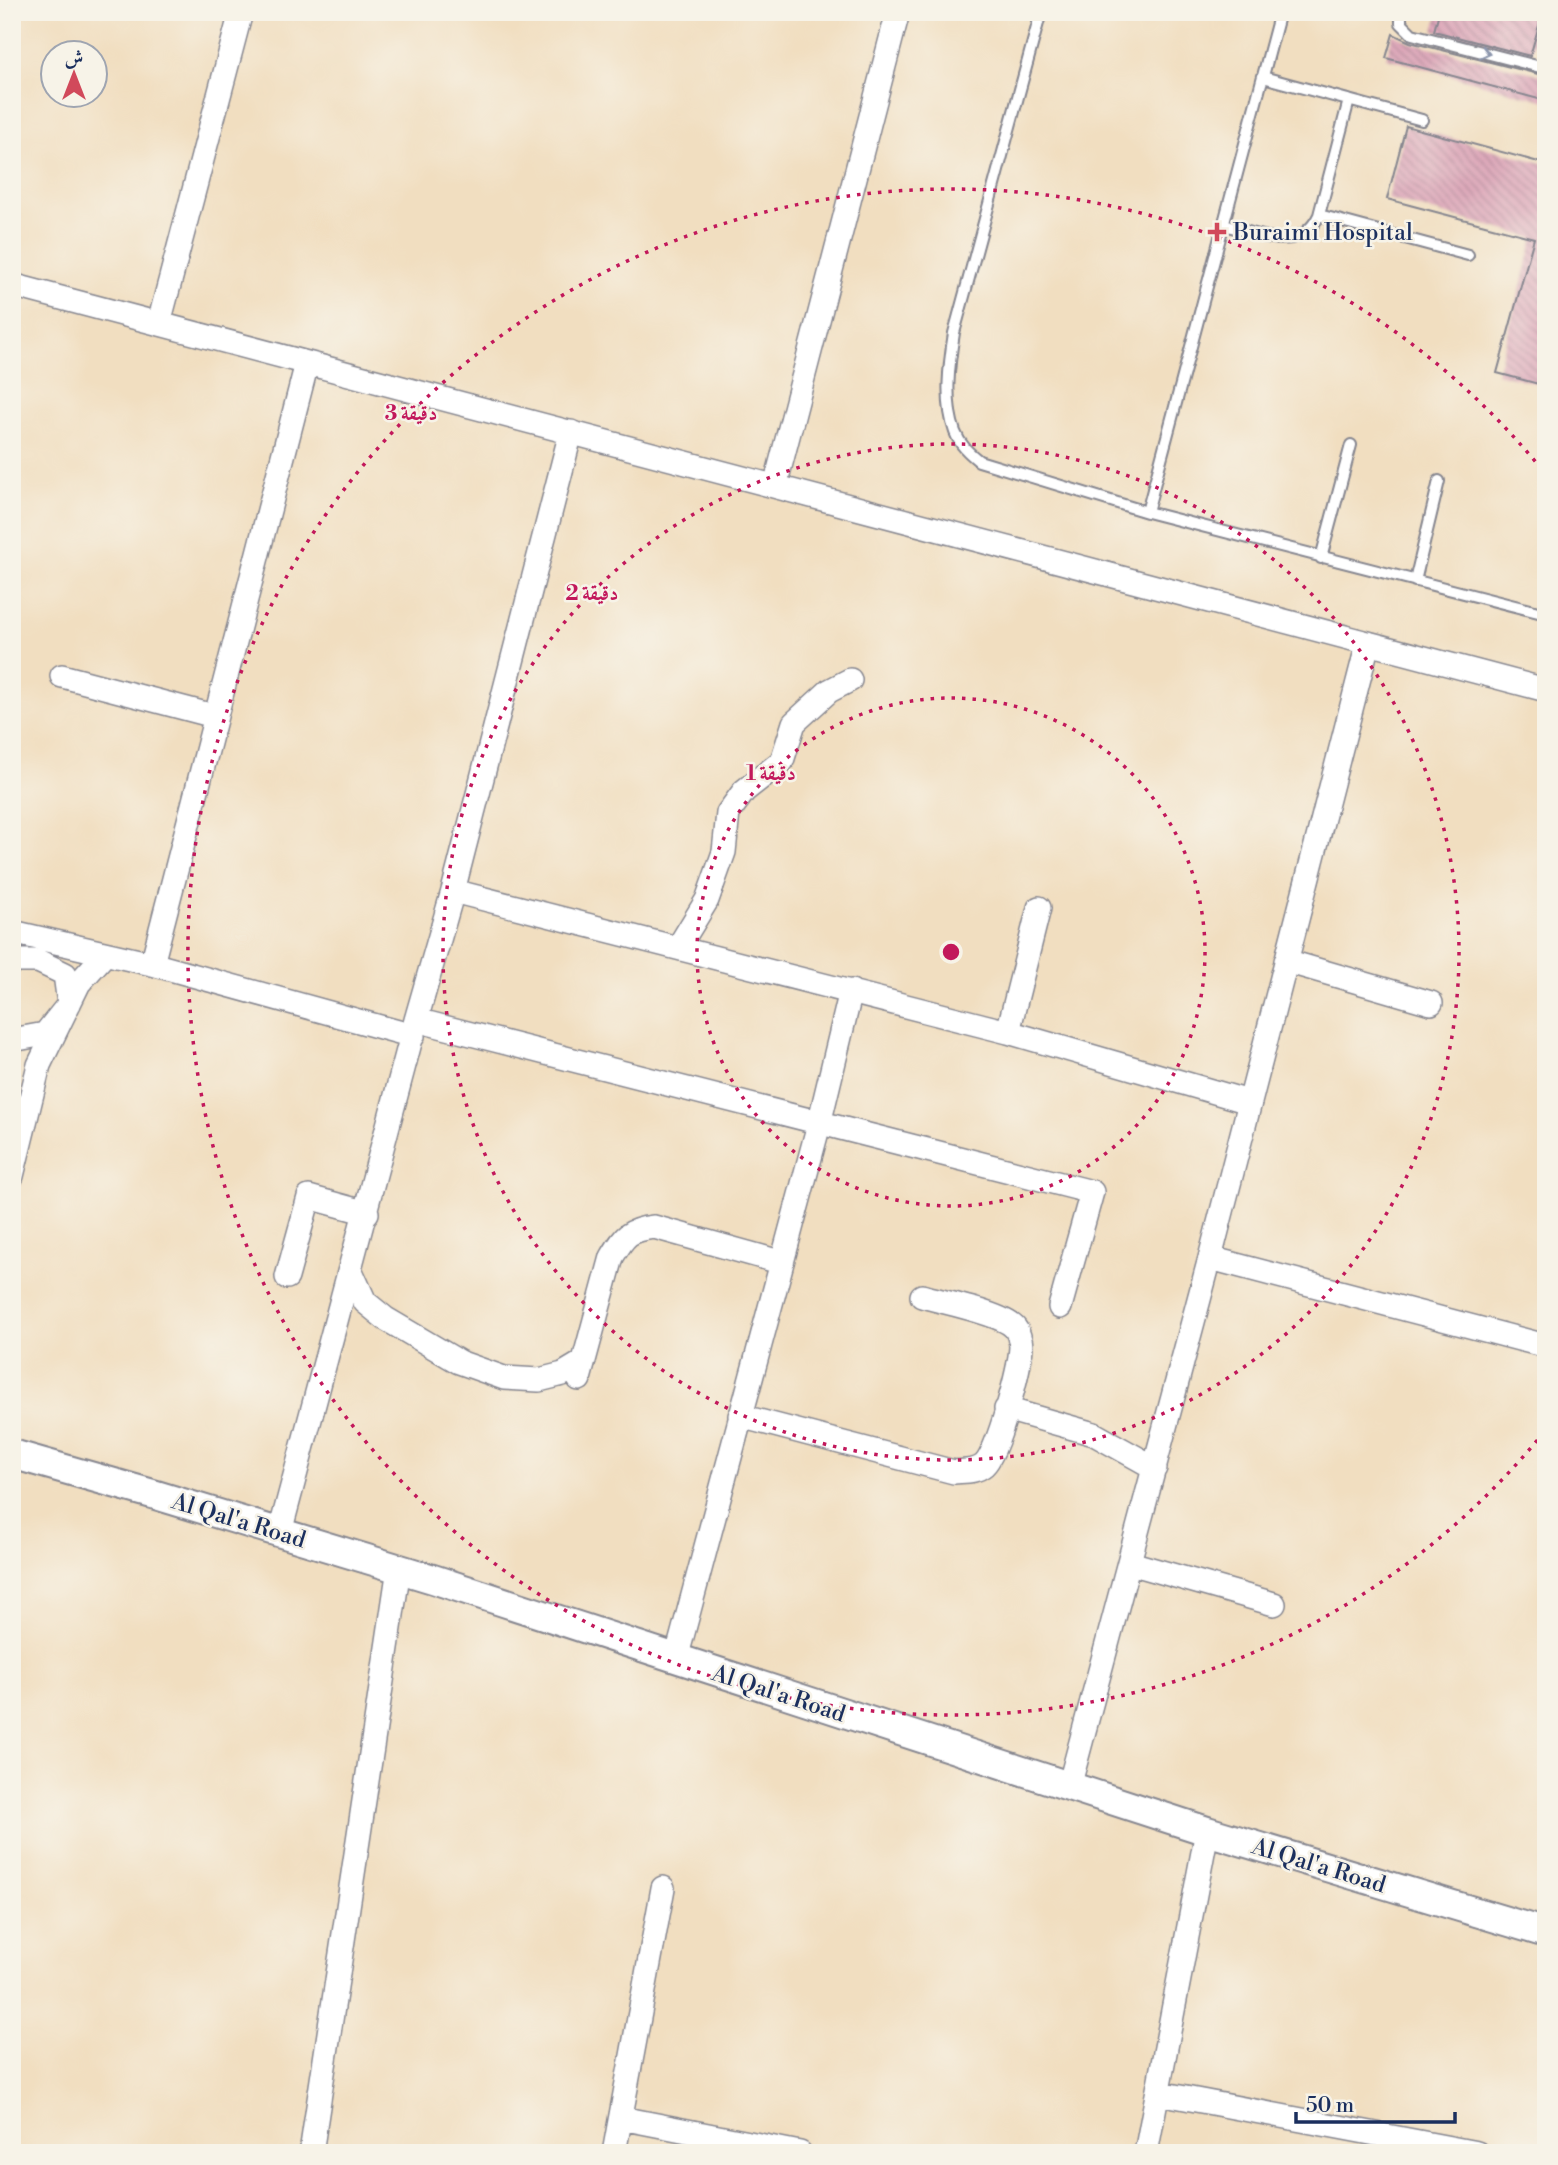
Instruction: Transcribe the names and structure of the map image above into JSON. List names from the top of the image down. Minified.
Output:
{"streets":{"street":["Al Qal'a Road"]},"places":{"health":["Buraimi Hospital"]},"scale_bar":"50 m","north":"top","rings":["3 دقيقة","2 دقيقة","1 دقيقة"]}
